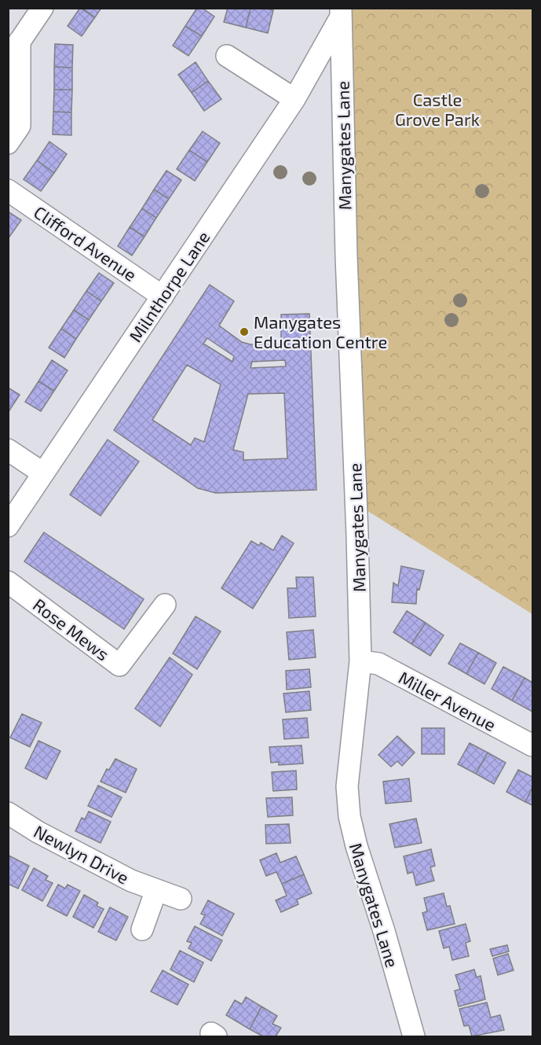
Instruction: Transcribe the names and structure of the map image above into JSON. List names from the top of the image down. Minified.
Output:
{"streets":{"street":["Manygates Lane","Clifford Avenue","Milnthorpe Lane","Rose Mews","Miller Avenue","Newlyn Drive"]},"crossings":[["Manygates Lane","Milnthorpe Lane"],["Manygates Lane","Miller Avenue"],["Clifford Avenue","Milnthorpe Lane"]],"parks":["Castle Grove Park"],"places":["Manygates Education Centre"]}
